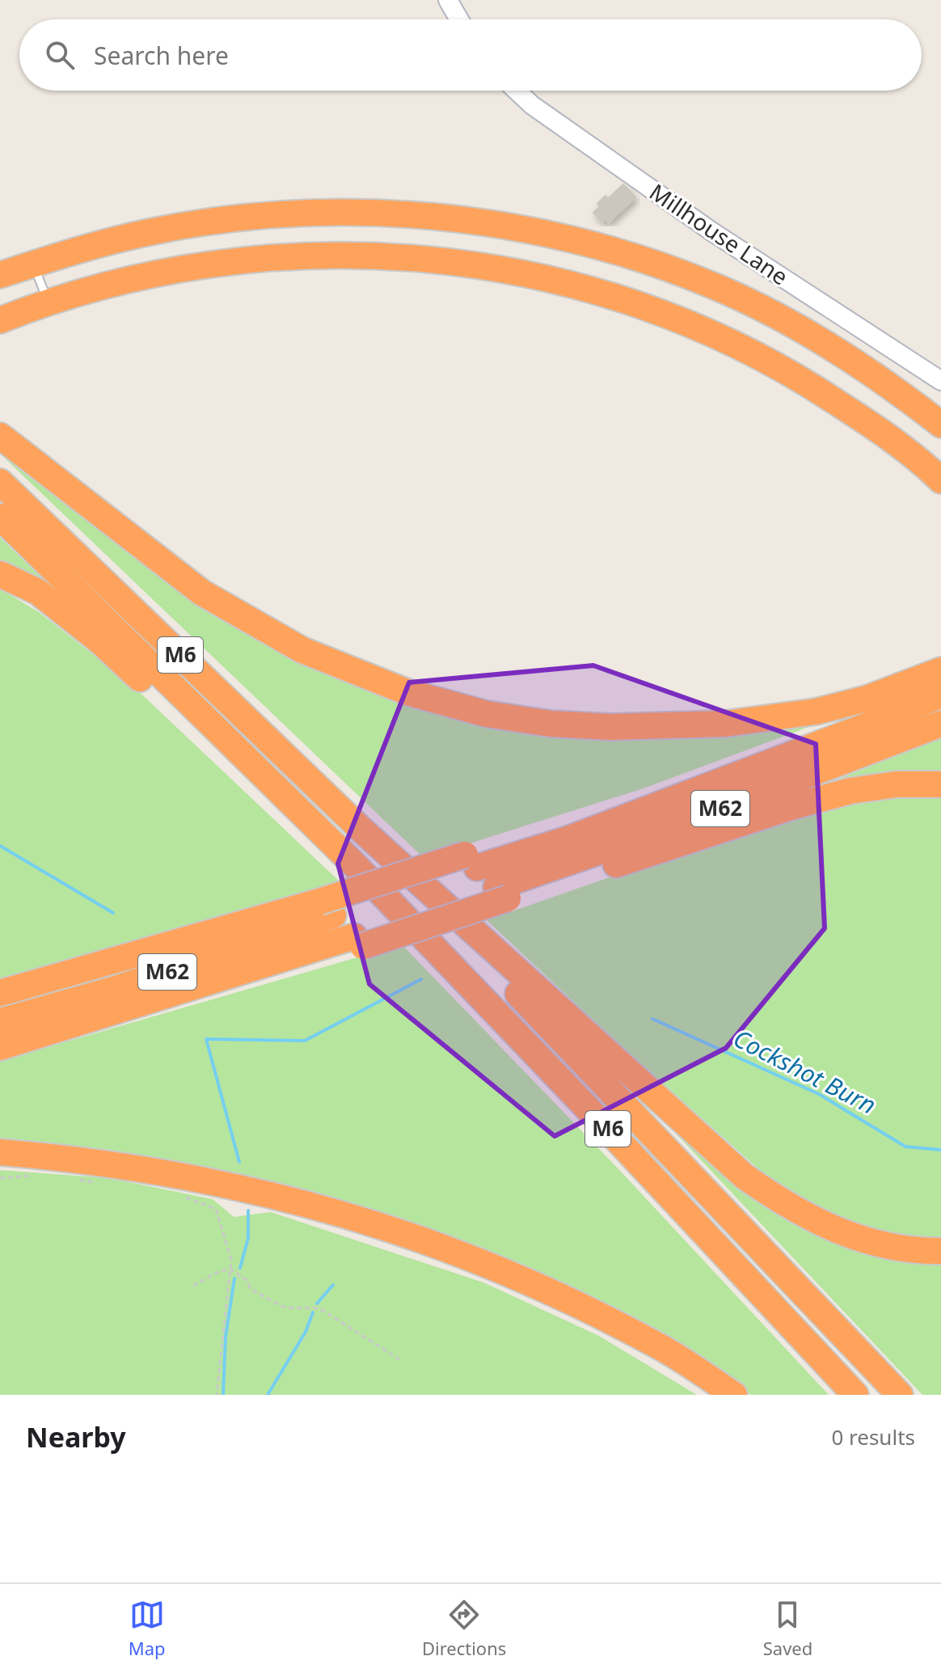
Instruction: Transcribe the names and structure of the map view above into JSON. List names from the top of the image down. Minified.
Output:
{"streets":{"highway":["M6","M62"],"street":["Millhouse Lane"]},"water":["Cockshot Burn"],"page":{"search":"Search here","heading":["Nearby","0 results"],"nav":["Map","Directions","Saved"]}}
